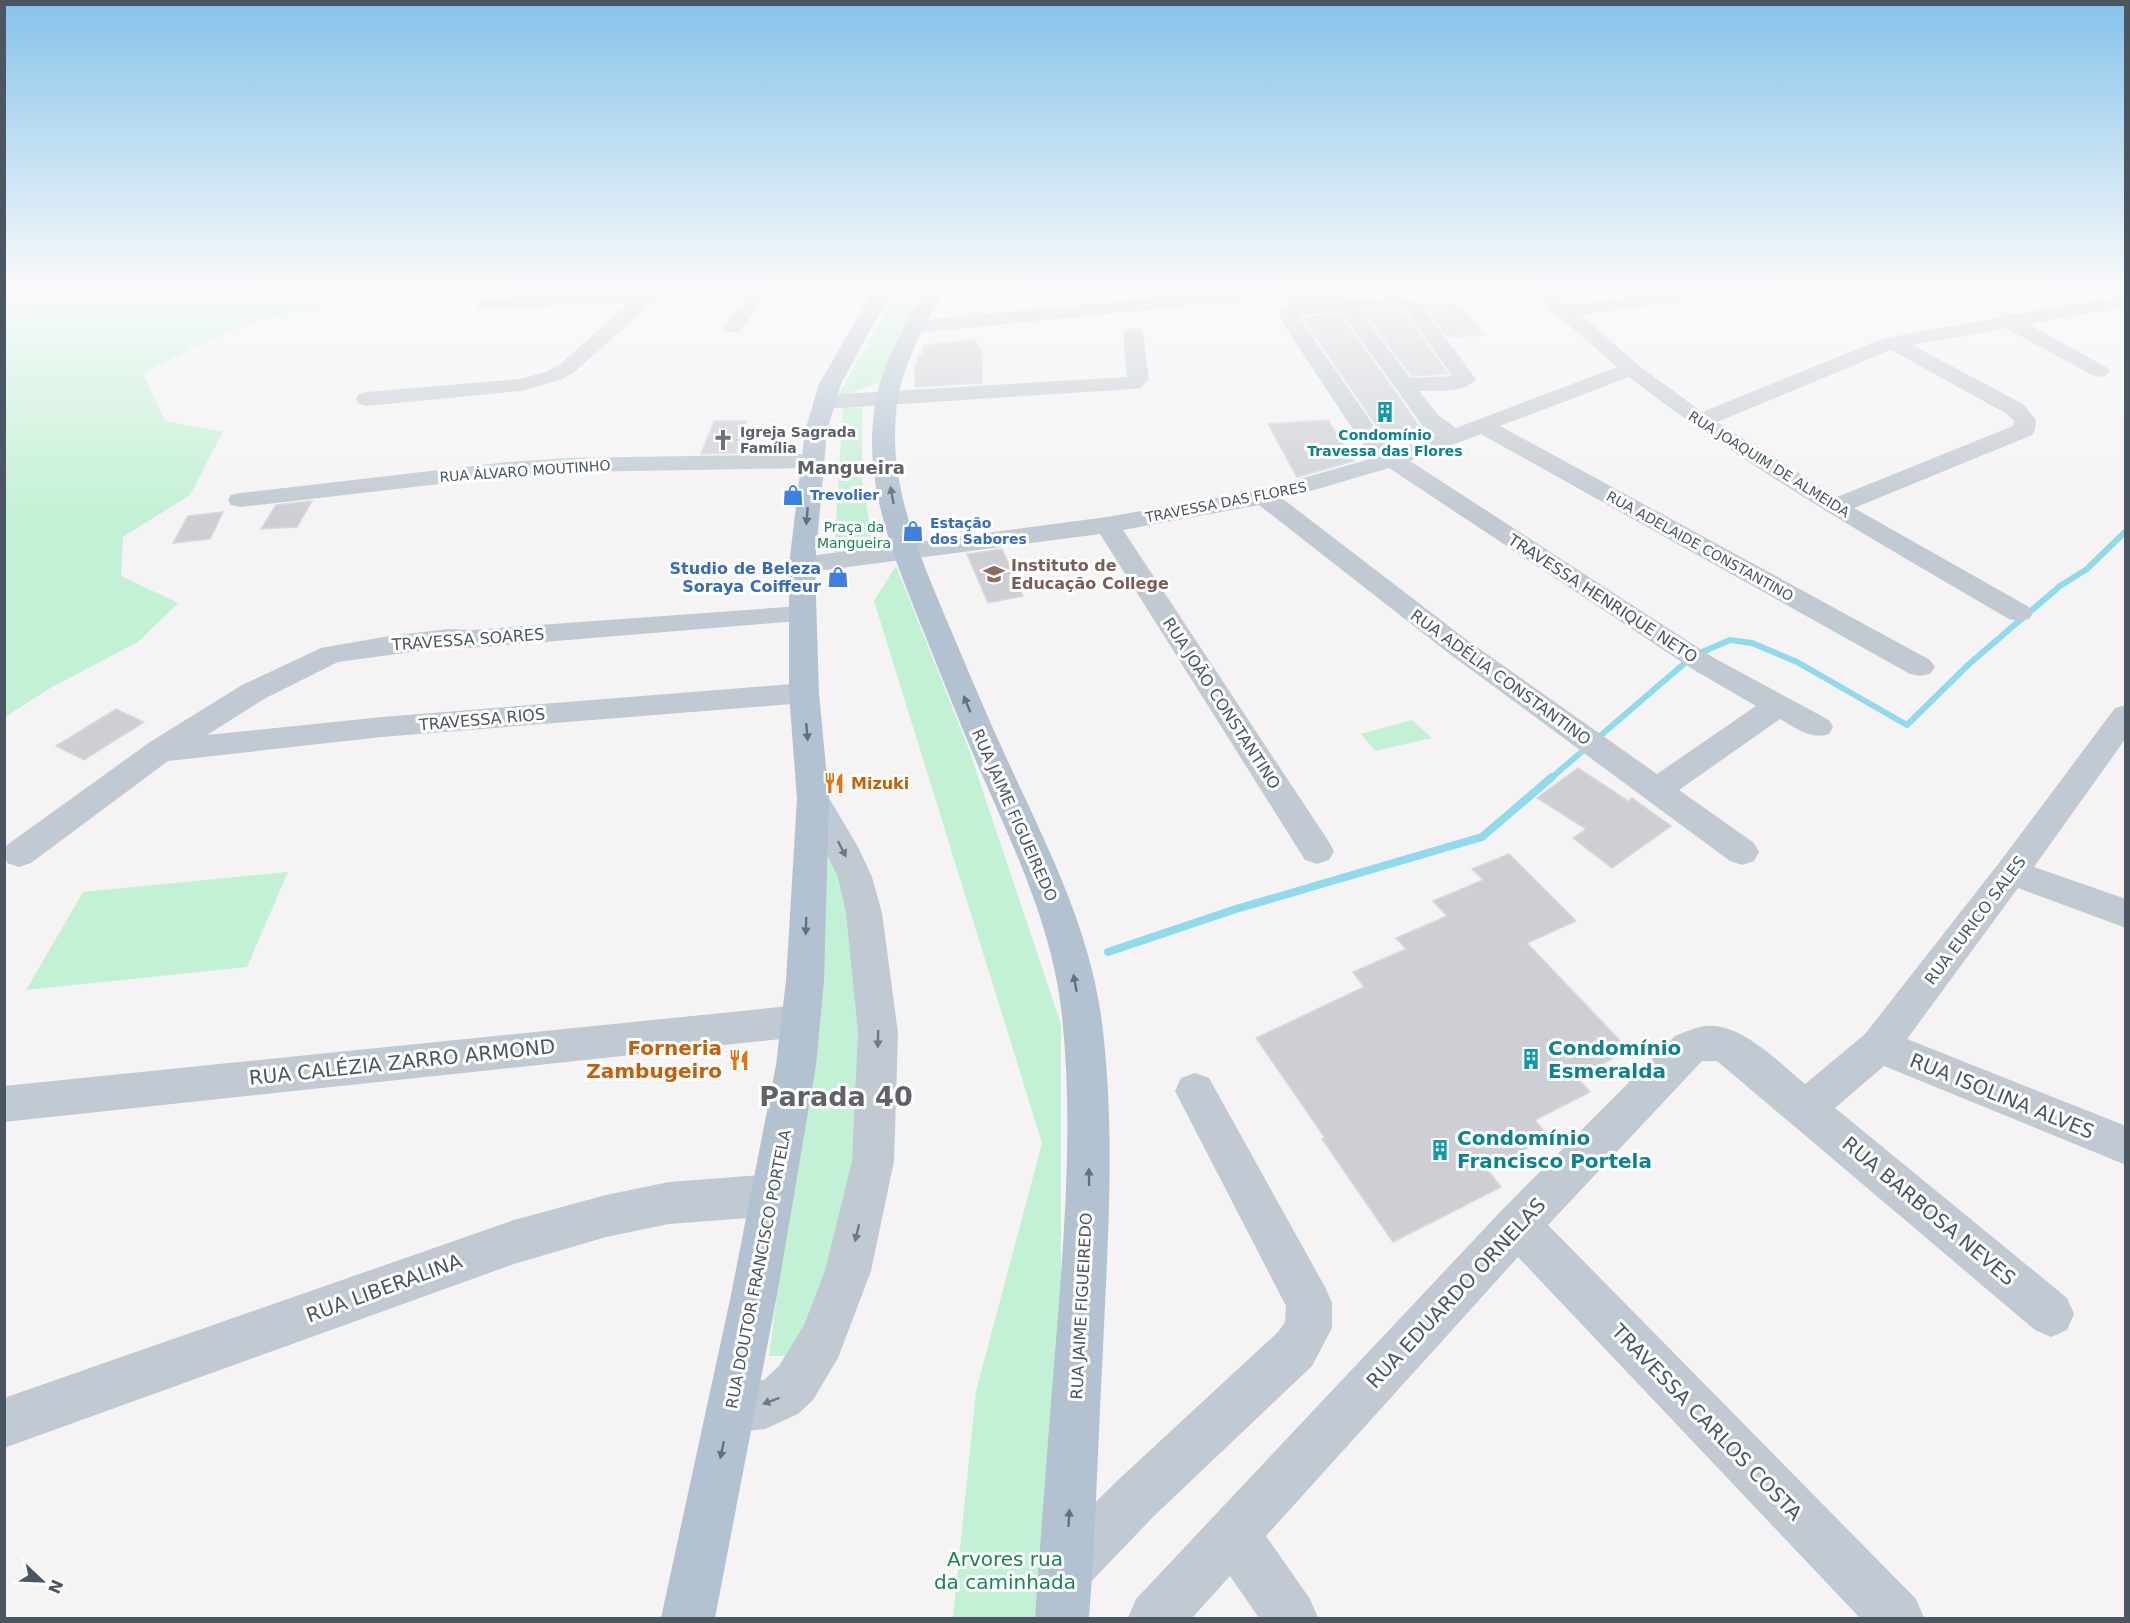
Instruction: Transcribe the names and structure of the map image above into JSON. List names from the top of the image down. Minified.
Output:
{"streets":{"main road":["RUA JAIME FIGUEIREDO","RUA DOUTOR FRANCISCO PORTELA"],"street":["RUA JOAQUIM DE ALMEIDA","RUA ÁLVARO MOUTINHO","TRAVESSA DAS FLORES","RUA ADELAIDE CONSTANTINO","TRAVESSA HENRIQUE NETO","TRAVESSA SOARES","RUA ADÉLIA CONSTANTINO","RUA JOÃO CONSTANTINO","TRAVESSA RIOS","RUA EURICO SALES","RUA CALÉZIA ZARRO ARMOND","RUA ISOLINA ALVES","RUA BARBOSA NEVES","RUA LIBERALINA","RUA EDUARDO ORNELAS","TRAVESSA CARLOS COSTA"]},"crossings":[["RUA JOAQUIM DE ALMEIDA","TRAVESSA DAS FLORES"],["RUA ÁLVARO MOUTINHO","RUA DOUTOR FRANCISCO PORTELA"],["TRAVESSA DAS FLORES","RUA ADELAIDE CONSTANTINO"],["TRAVESSA DAS FLORES","TRAVESSA HENRIQUE NETO"],["TRAVESSA DAS FLORES","RUA ADÉLIA CONSTANTINO"],["TRAVESSA DAS FLORES","RUA JOÃO CONSTANTINO"],["TRAVESSA DAS FLORES","RUA JAIME FIGUEIREDO"],["TRAVESSA DAS FLORES","RUA DOUTOR FRANCISCO PORTELA"],["TRAVESSA SOARES","TRAVESSA RIOS"],["TRAVESSA SOARES","RUA DOUTOR FRANCISCO PORTELA"],["TRAVESSA RIOS","RUA DOUTOR FRANCISCO PORTELA"],["RUA EURICO SALES","RUA ISOLINA ALVES"],["RUA EURICO SALES","RUA BARBOSA NEVES"],["RUA EURICO SALES","RUA EDUARDO ORNELAS"],["RUA CALÉZIA ZARRO ARMOND","RUA DOUTOR FRANCISCO PORTELA"],["RUA BARBOSA NEVES","RUA EDUARDO ORNELAS"],["RUA DOUTOR FRANCISCO PORTELA","RUA LIBERALINA"],["RUA EDUARDO ORNELAS","TRAVESSA CARLOS COSTA"]],"one_way":["RUA JAIME FIGUEIREDO","RUA DOUTOR FRANCISCO PORTELA"],"districts":["Mangueira","Parada 40"],"parks":["Praça da Mangueira","Arvores rua da caminhada"],"places":{"building":["Condomínio Travessa das Flores","Condomínio Esmeralda","Condomínio Francisco Portela"],"church":["Igreja Sagrada Família"],"shop":["Trevolier","Estação dos Sabores","Studio de Beleza Soraya Coiffeur"],"school or university":["Instituto de Educação College"],"restaurant":["Mizuki","Forneria Zambugeiro"]},"north":"bottom right"}
